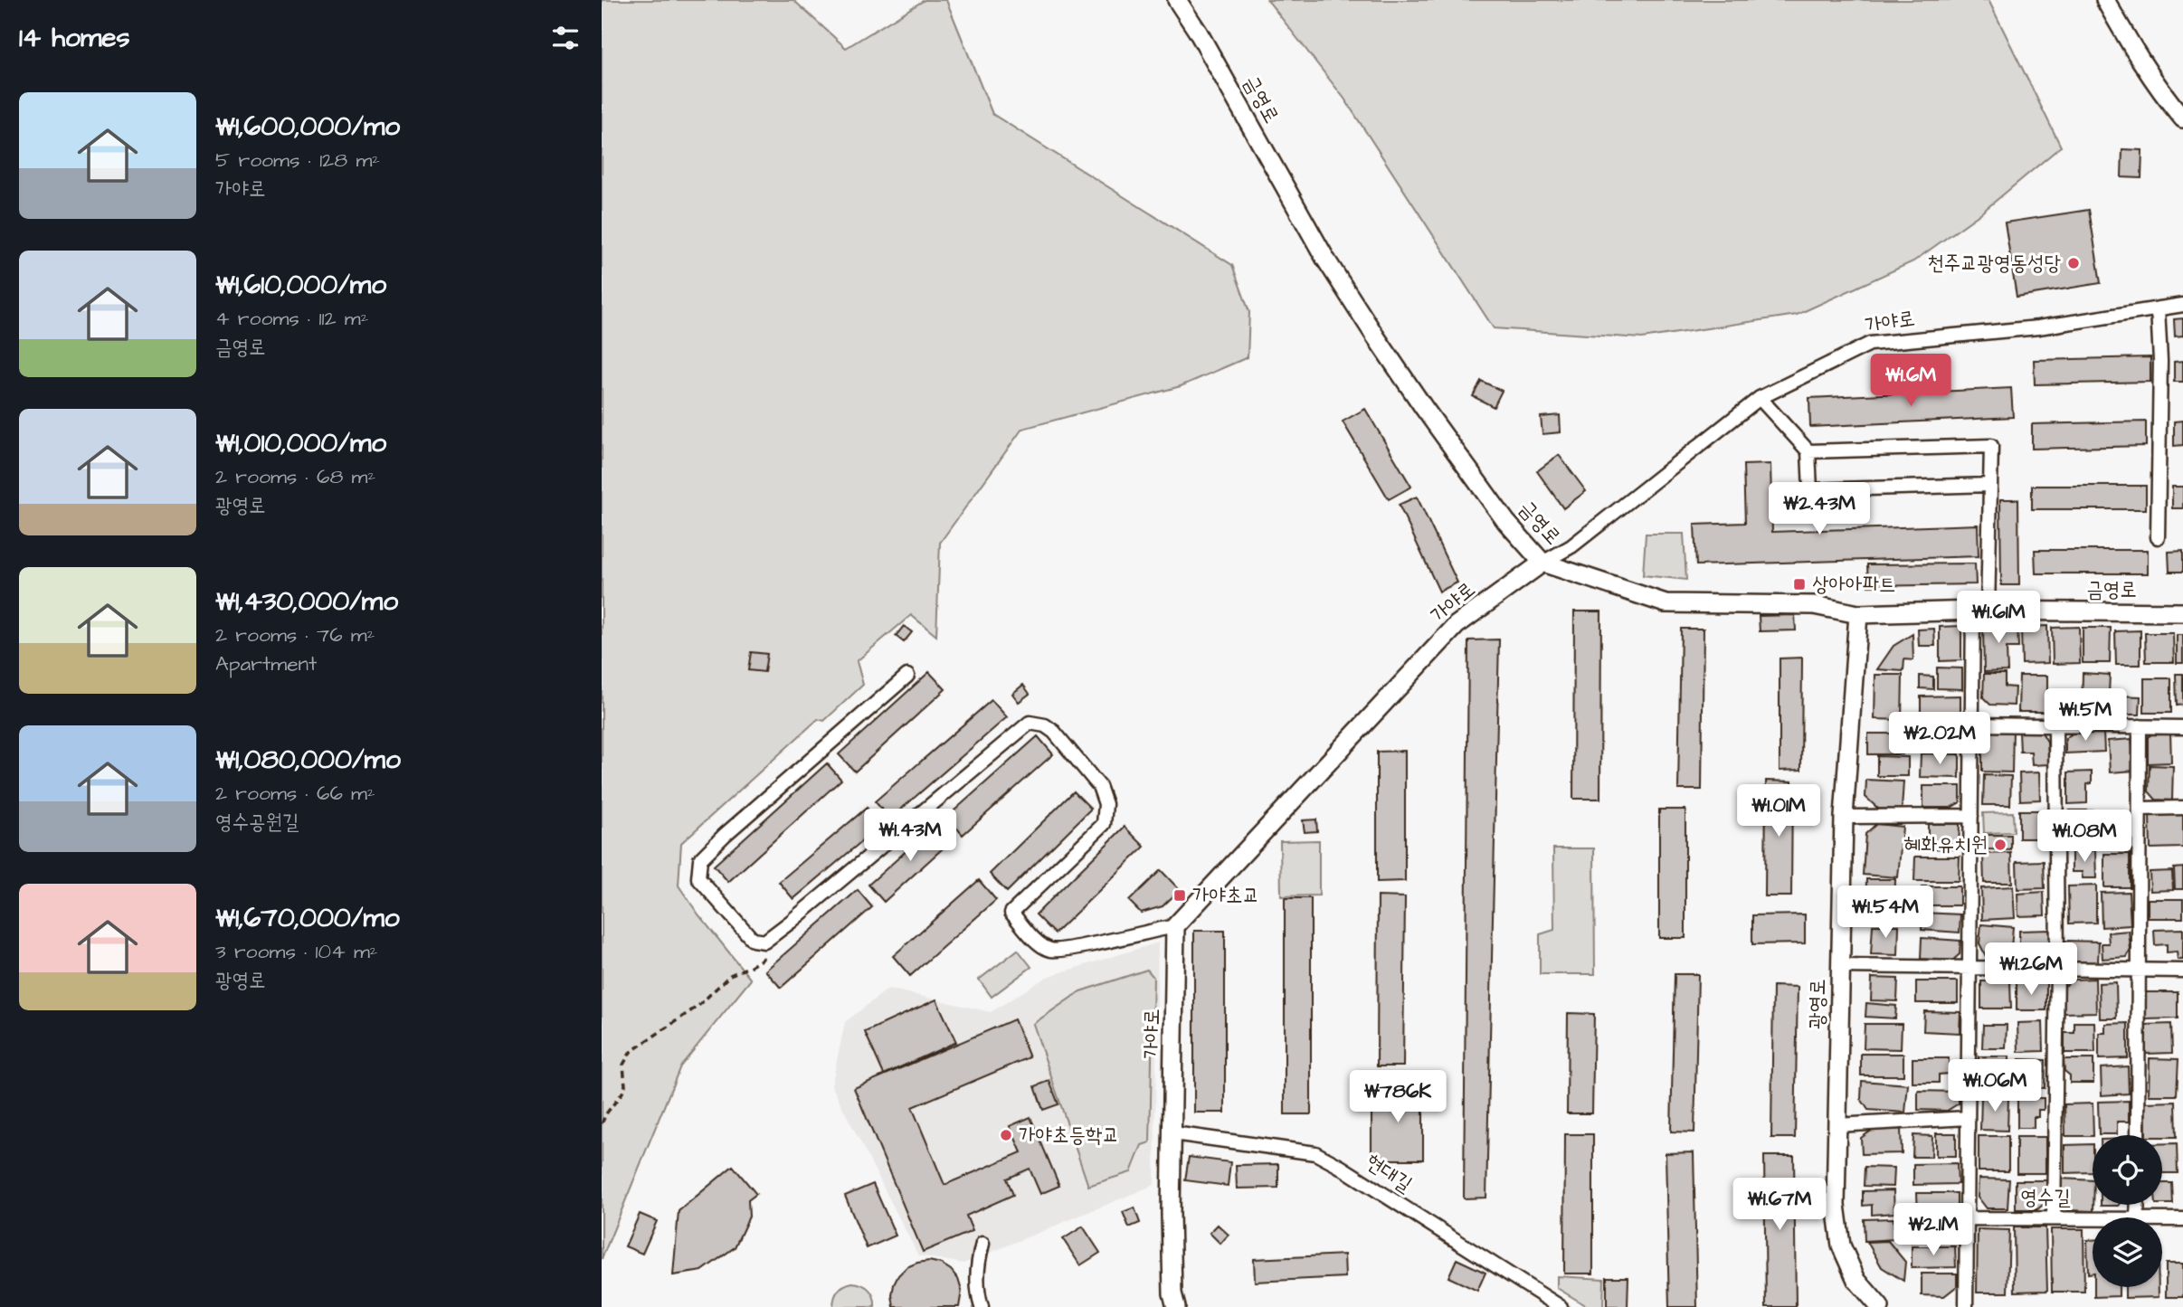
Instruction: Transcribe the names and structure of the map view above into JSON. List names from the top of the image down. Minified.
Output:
{"streets":{"street":["금영로","가야로","광영로","현대길","영수길"]},"crossings":[["금영로","가야로"],["금영로","광영로"],["가야로","현대길"]],"places":{"other":["천주교광영동성당","혜화유치원","가야초등학교"],"transit":["상아아파트","가야초교"]},"page":{"heading":"14 homes","list":[{"name":"₩1,600,000/mo","note":"5 rooms · 128 m² · 가야로"},{"name":"₩1,610,000/mo","note":"4 rooms · 112 m² · 금영로"},{"name":"₩1,010,000/mo","note":"2 rooms · 68 m² · 광영로"},{"name":"₩1,430,000/mo","note":"2 rooms · 76 m² · Apartment"},{"name":"₩1,080,000/mo","note":"2 rooms · 66 m² · 영수공원길"},{"name":"₩1,670,000/mo","note":"3 rooms · 104 m² · 광영로"}],"price":["₩1.6M","₩2.43M","₩1.61M","₩1.5M","₩2.02M","₩1.01M","₩1.43M","₩1.08M","₩1.54M","₩1.26M","₩1.06M","₩786K","₩1.67M","₩2.1M"]}}
